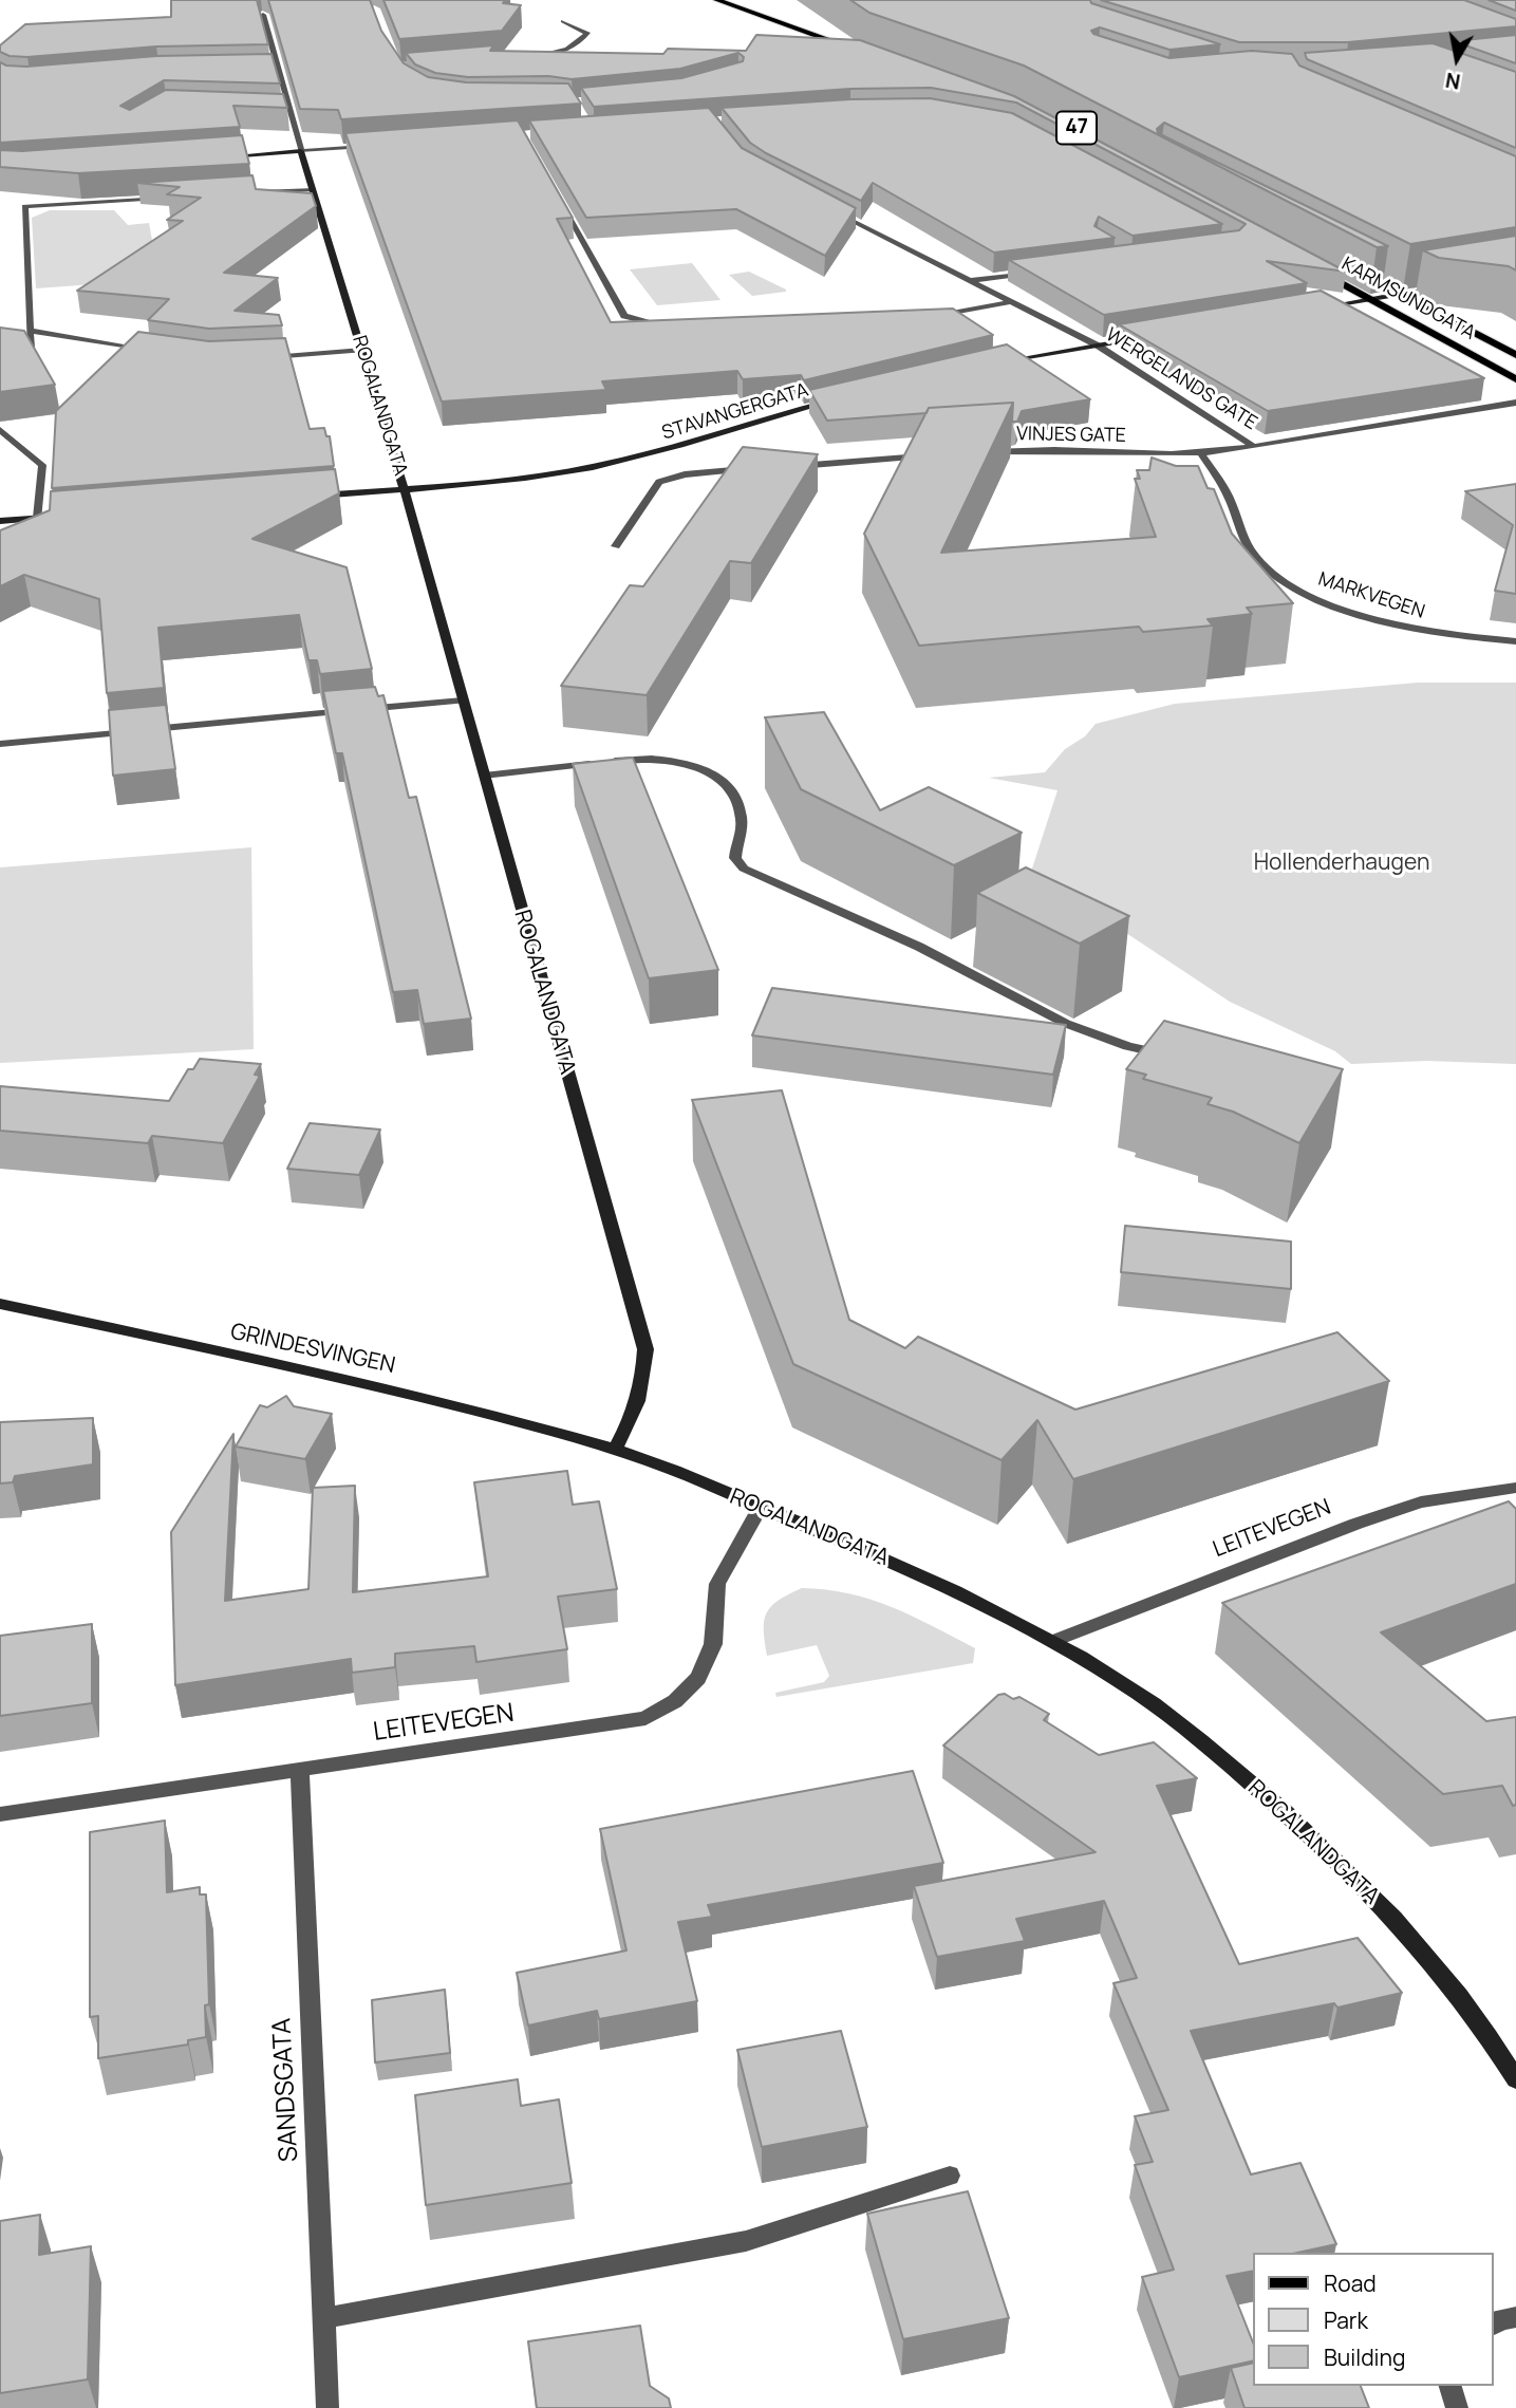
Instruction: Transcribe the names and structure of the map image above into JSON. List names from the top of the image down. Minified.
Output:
{"streets":{"main road":["KARMSUNDGATA"],"street":["WERGELANDS GATE","ROGALANDGATA","STAVANGERGATA","VINJES GATE","MARKVEGEN","GRINDESVINGEN","LEITEVEGEN","SANDSGATA"]},"crossings":[["WERGELANDS GATE","VINJES GATE"],["ROGALANDGATA","STAVANGERGATA"],["ROGALANDGATA","GRINDESVINGEN"],["ROGALANDGATA","LEITEVEGEN"],["VINJES GATE","MARKVEGEN"],["LEITEVEGEN","SANDSGATA"]],"parks":["Hollenderhaugen"],"legend":["Road","Park","Building"],"north":"bottom"}
